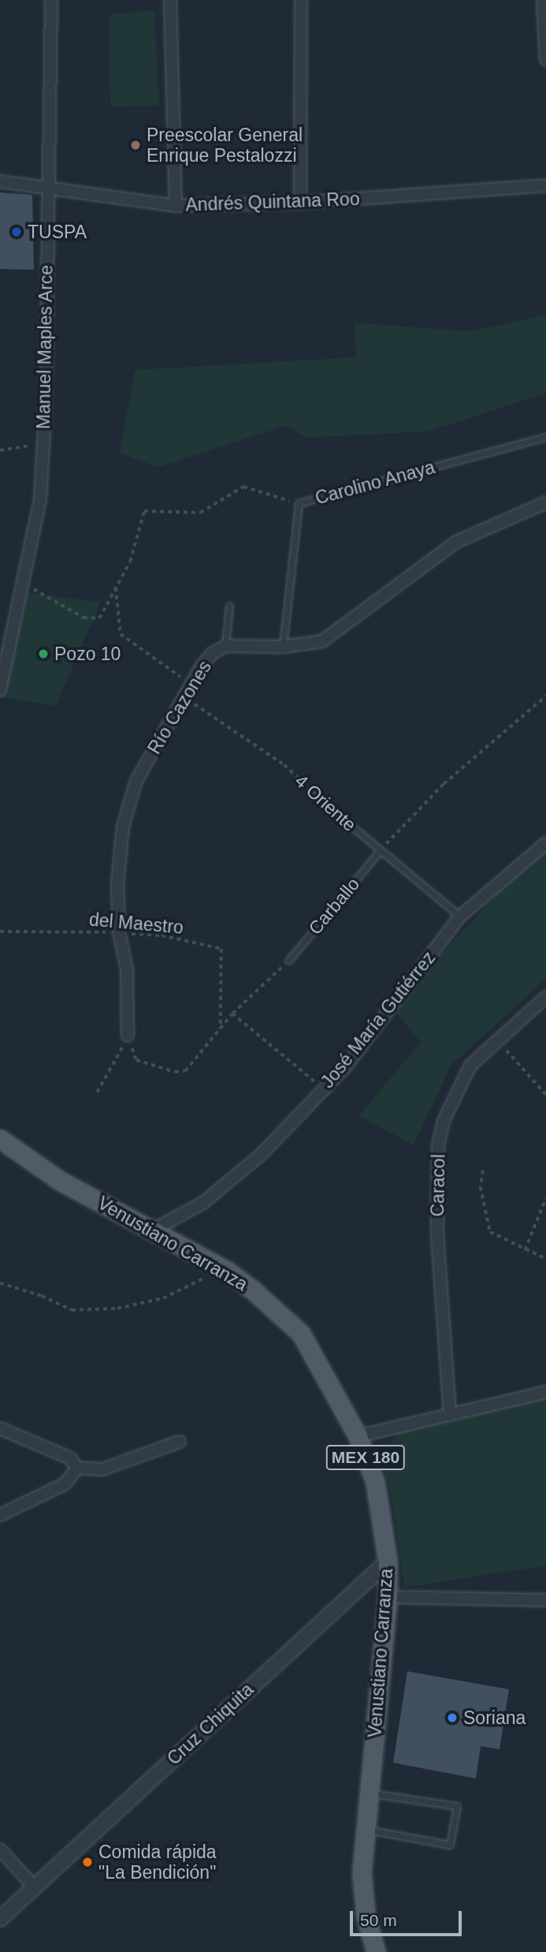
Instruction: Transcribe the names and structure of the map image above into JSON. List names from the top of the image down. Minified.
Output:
{"streets":{"main road":["Venustiano Carranza","MEX 180"],"street":["Andrés Quintana Roo","Manuel Maples Arce","Río Cazones","José María Gutiérrez","Caracol","Cruz Chiquita"],"lane":["Carolino Anaya","4 Oriente","Carballo"],"path":["del Maestro"]},"crossings":[["Andrés Quintana Roo","Manuel Maples Arce"],["Manuel Maples Arce","Carolino Anaya"],["Río Cazones","4 Oriente"],["Río Cazones","del Maestro"],["4 Oriente","Carballo"],["4 Oriente","José María Gutiérrez"],["José María Gutiérrez","Venustiano Carranza"],["Venustiano Carranza","Cruz Chiquita"]],"places":["Preescolar General Enrique Pestalozzi","TUSPA","Pozo 10","Soriana","Comida rápida \"La Bendición\""],"scale_bar":"50 m"}
